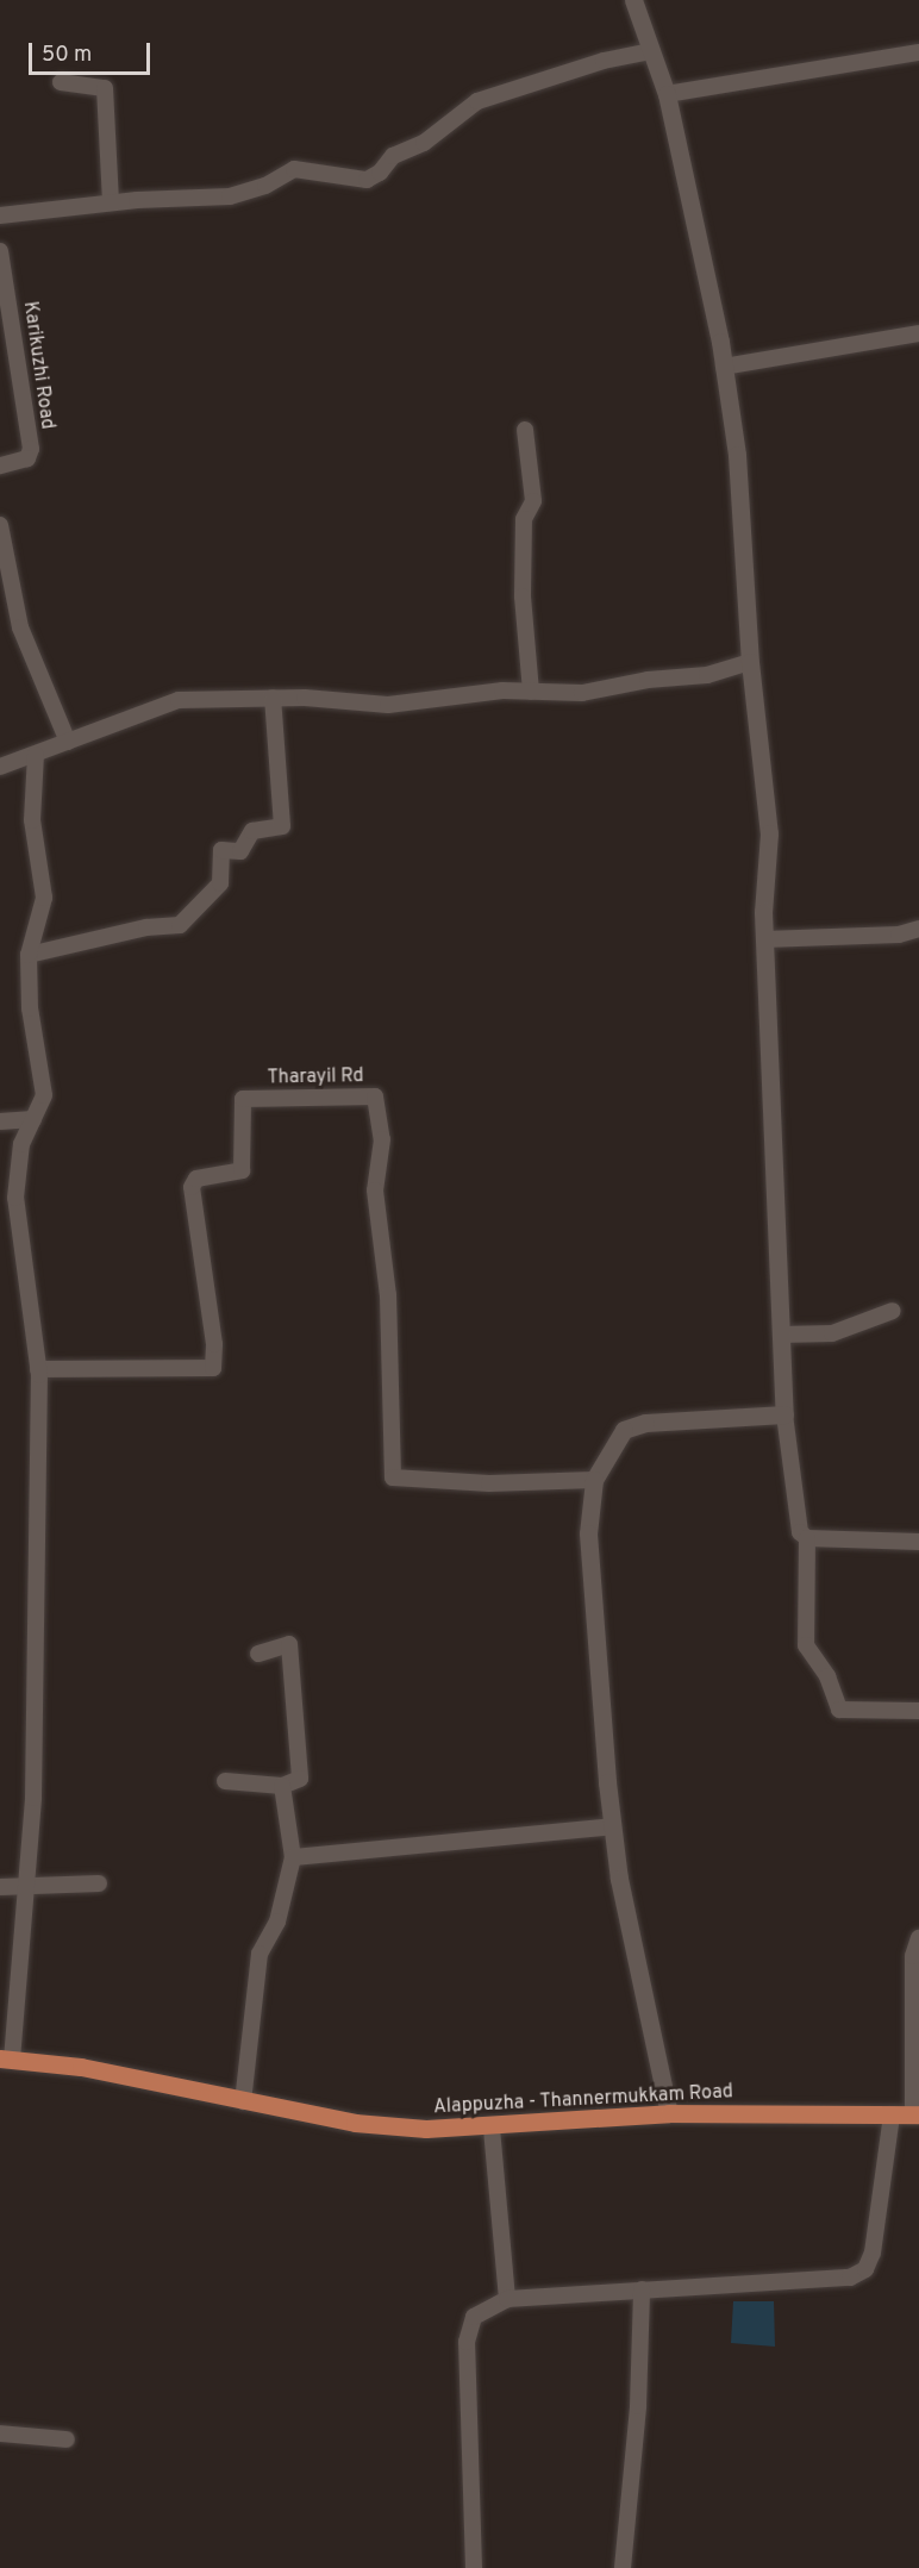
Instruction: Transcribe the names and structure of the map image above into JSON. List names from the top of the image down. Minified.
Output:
{"streets":{"main road":["Alappuzha - Thannermukkam Road"],"street":["Karikuzhi Road","Tharayil Rd"]},"scale_bar":"50 m"}
